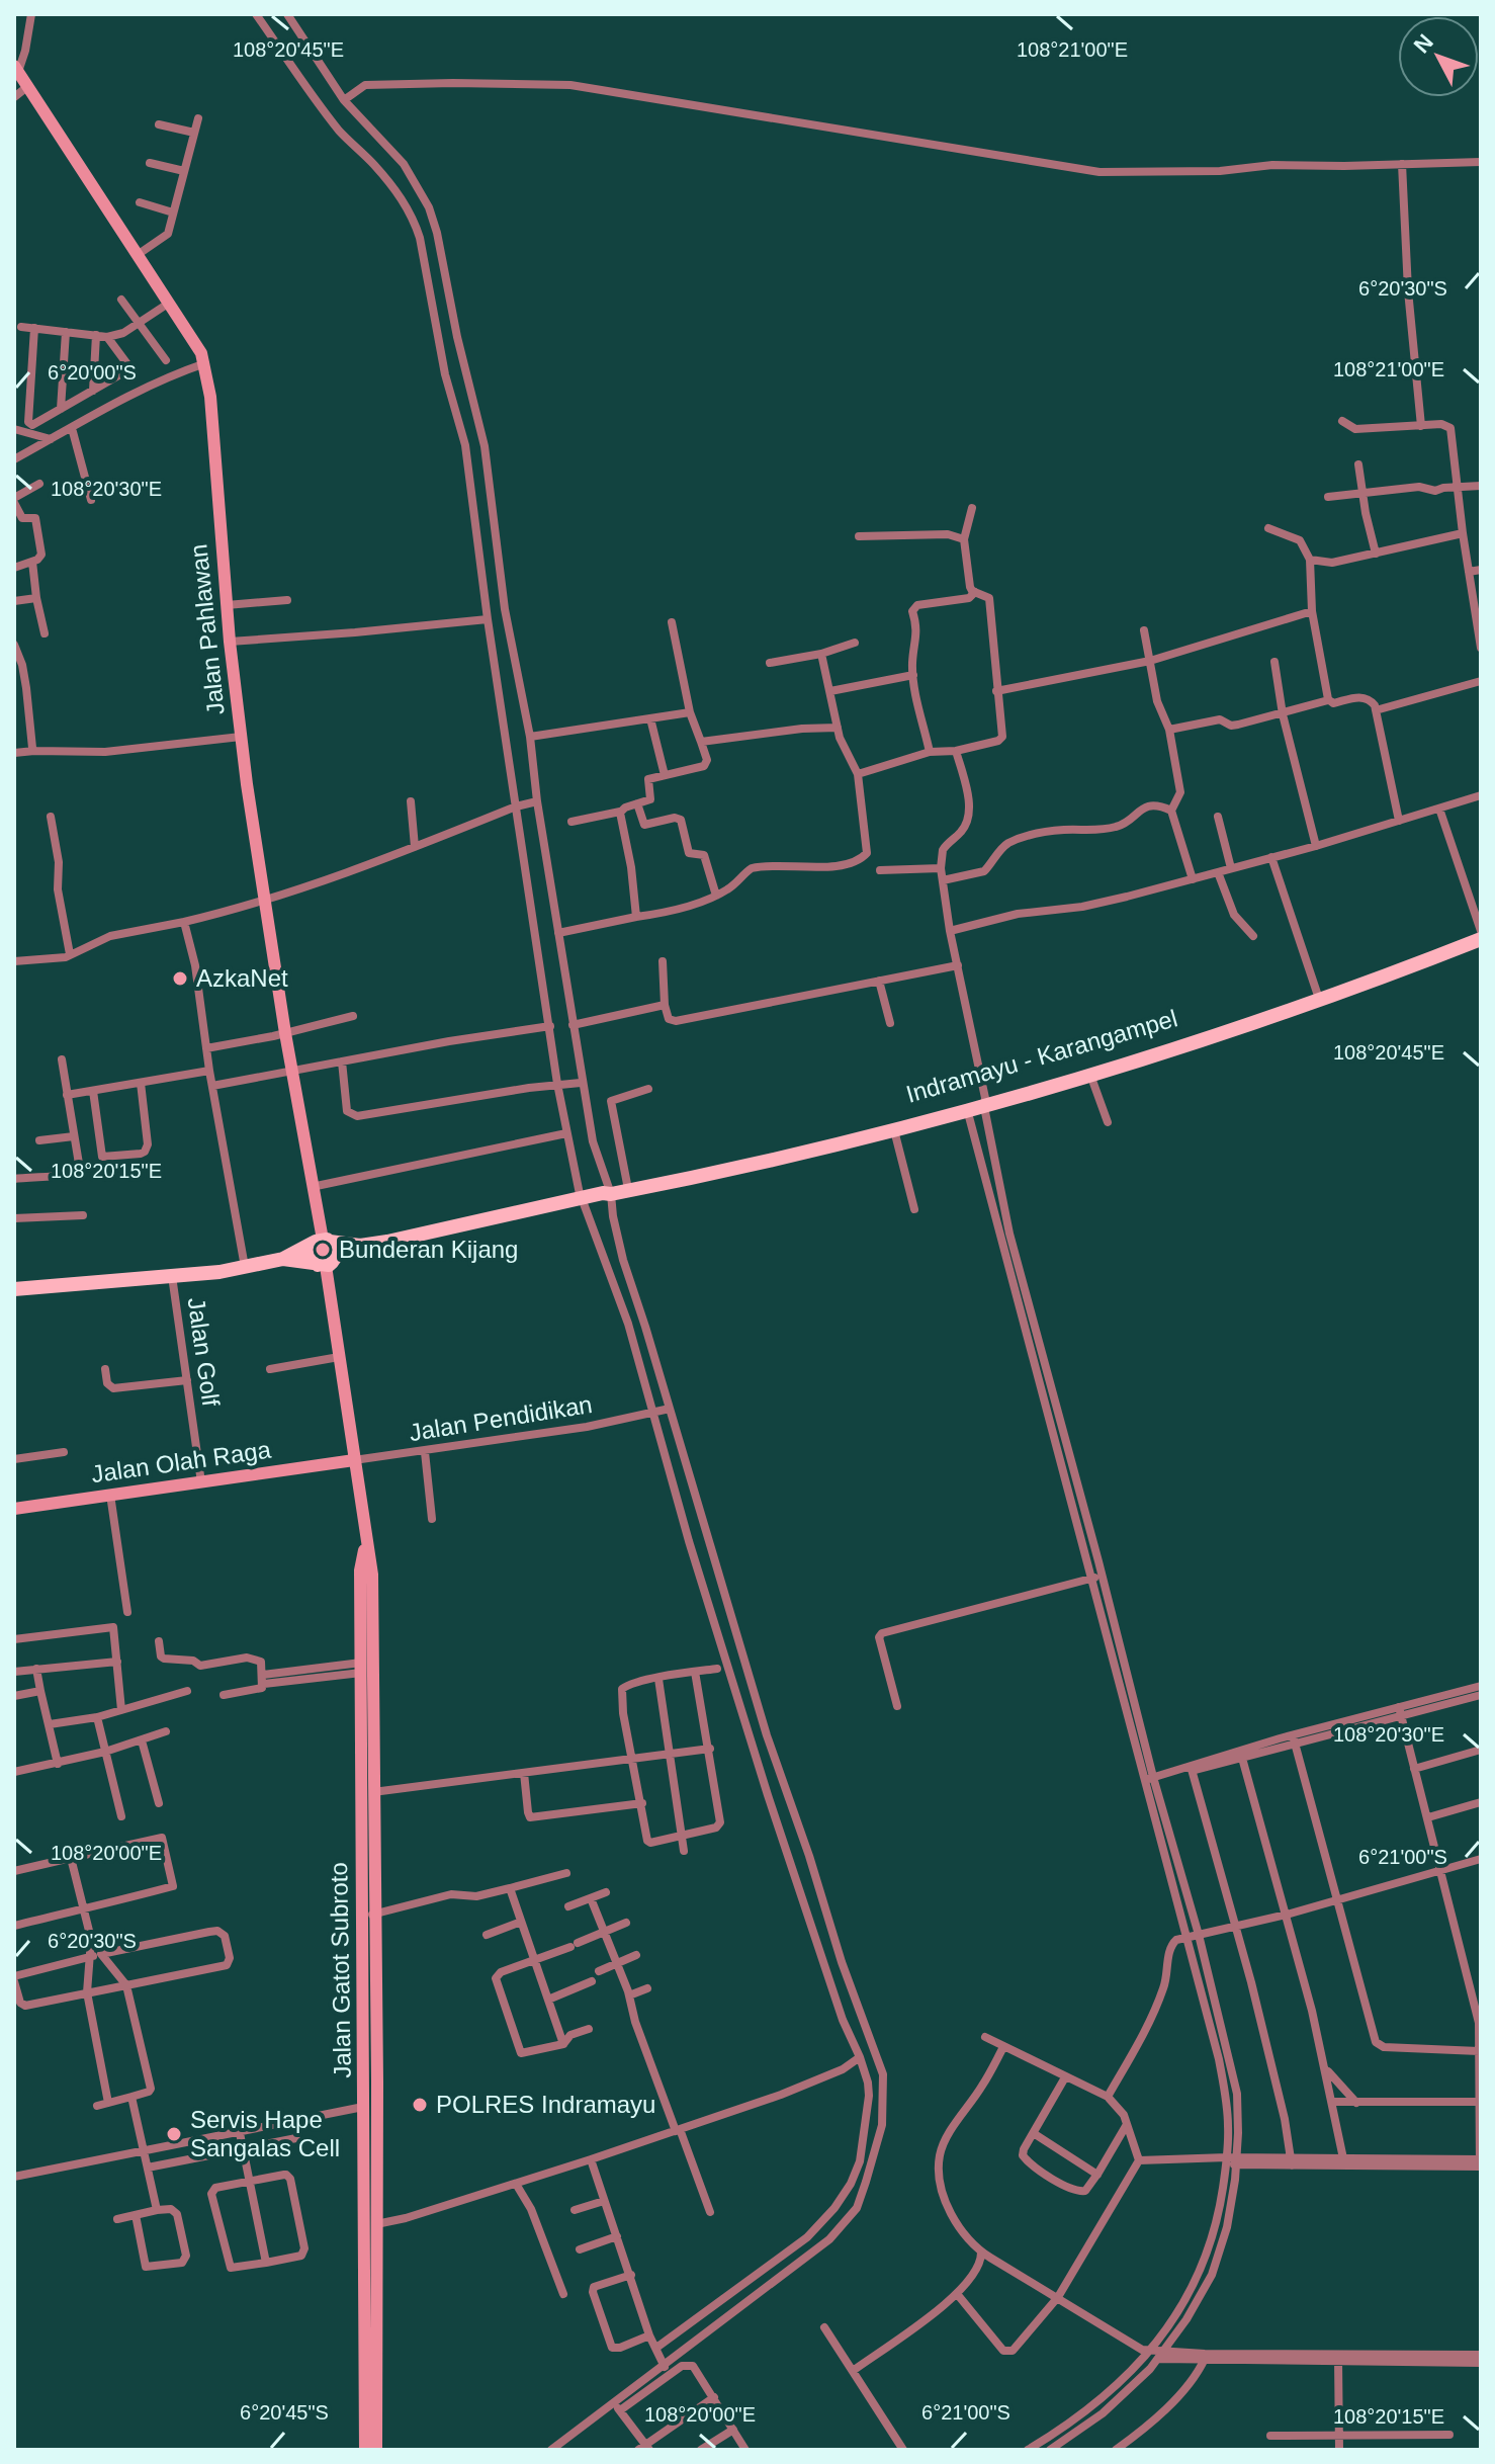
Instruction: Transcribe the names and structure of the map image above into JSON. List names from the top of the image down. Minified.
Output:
{"streets":{"main road":["Indramayu - Karangampel"],"street":["Jalan Pahlawan","Jalan Golf","Jalan Pendidikan","Jalan Olah Raga","Jalan Gatot Subroto"]},"crossings":[["Jalan Golf","Jalan Olah Raga"],["Jalan Pendidikan","Jalan Olah Raga"],["Jalan Pendidikan","Jalan Gatot Subroto"],["Jalan Olah Raga","Jalan Gatot Subroto"]],"places":["AzkaNet","Bunderan Kijang","POLRES Indramayu","Servis Hape Sangalas Cell"],"north":"top left","coordinates":["108°20'45\"E","108°21'00\"E","6°20'30\"S","6°20'00\"S","108°20'30\"E","108°20'15\"E","108°20'00\"E","6°21'00\"S","6°20'45\"S"]}
